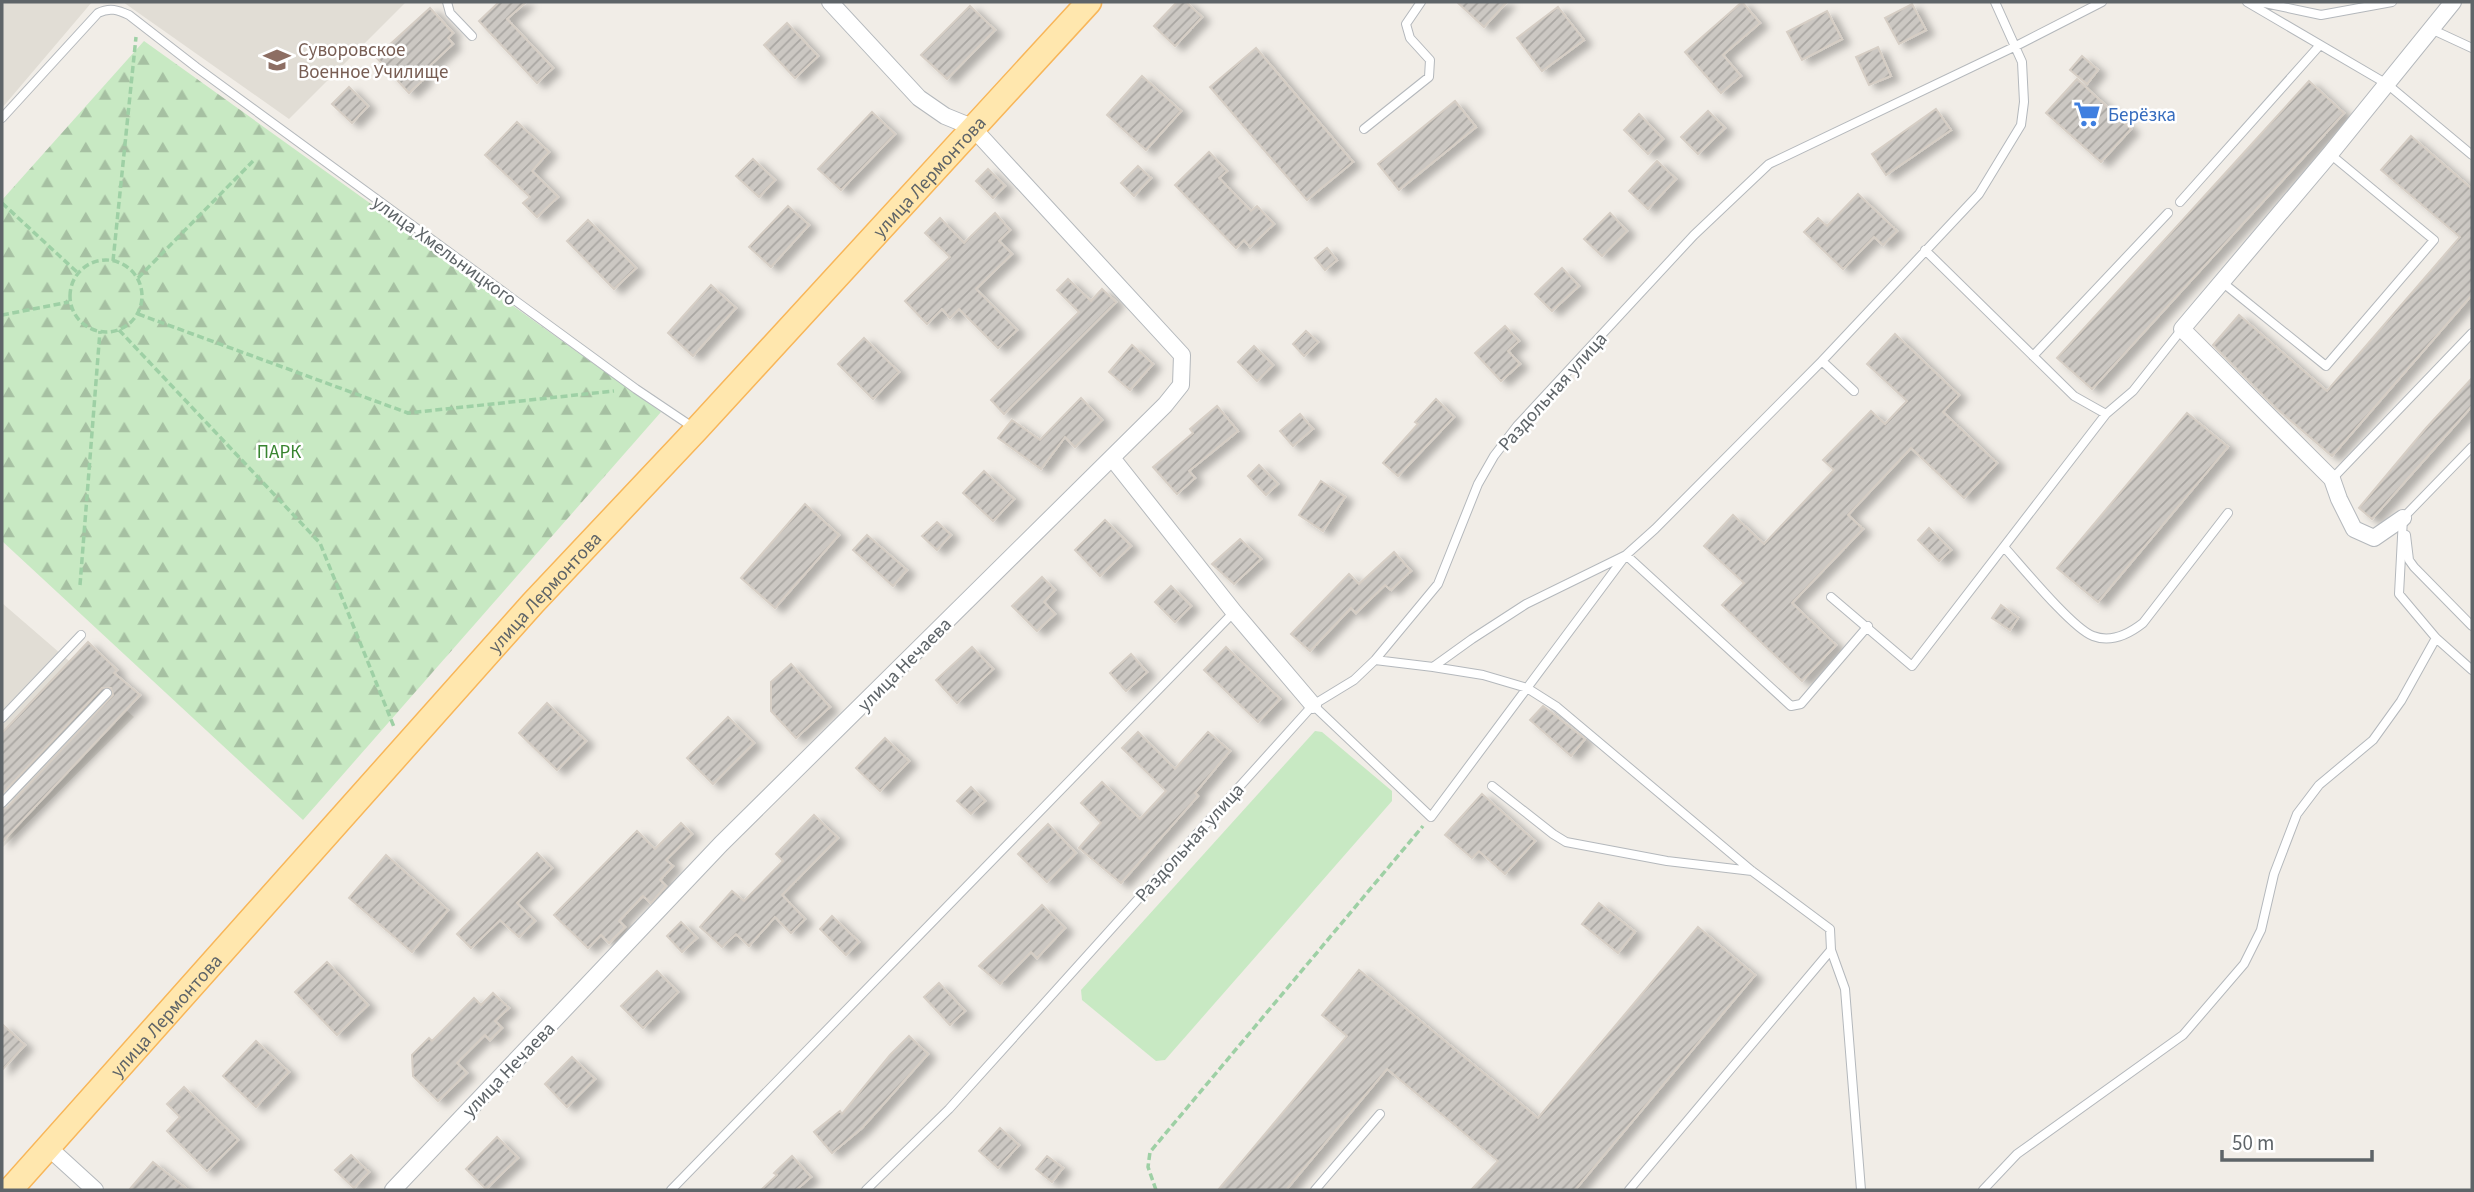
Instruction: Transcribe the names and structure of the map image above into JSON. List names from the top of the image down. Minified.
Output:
{"streets":{"main road":["улица Лермонтова"],"street":["улица Нечаева"],"lane":["улица Хмельницкого","Раздольная улица"]},"crossings":[["улица Лермонтова","улица Хмельницкого"],["улица Лермонтова","улица Нечаева"]],"parks":["ПАРК"],"places":{"school or university":["Суворовское Военное Училище"],"supermarket":["Берёзка"]},"scale_bar":"50 m"}
